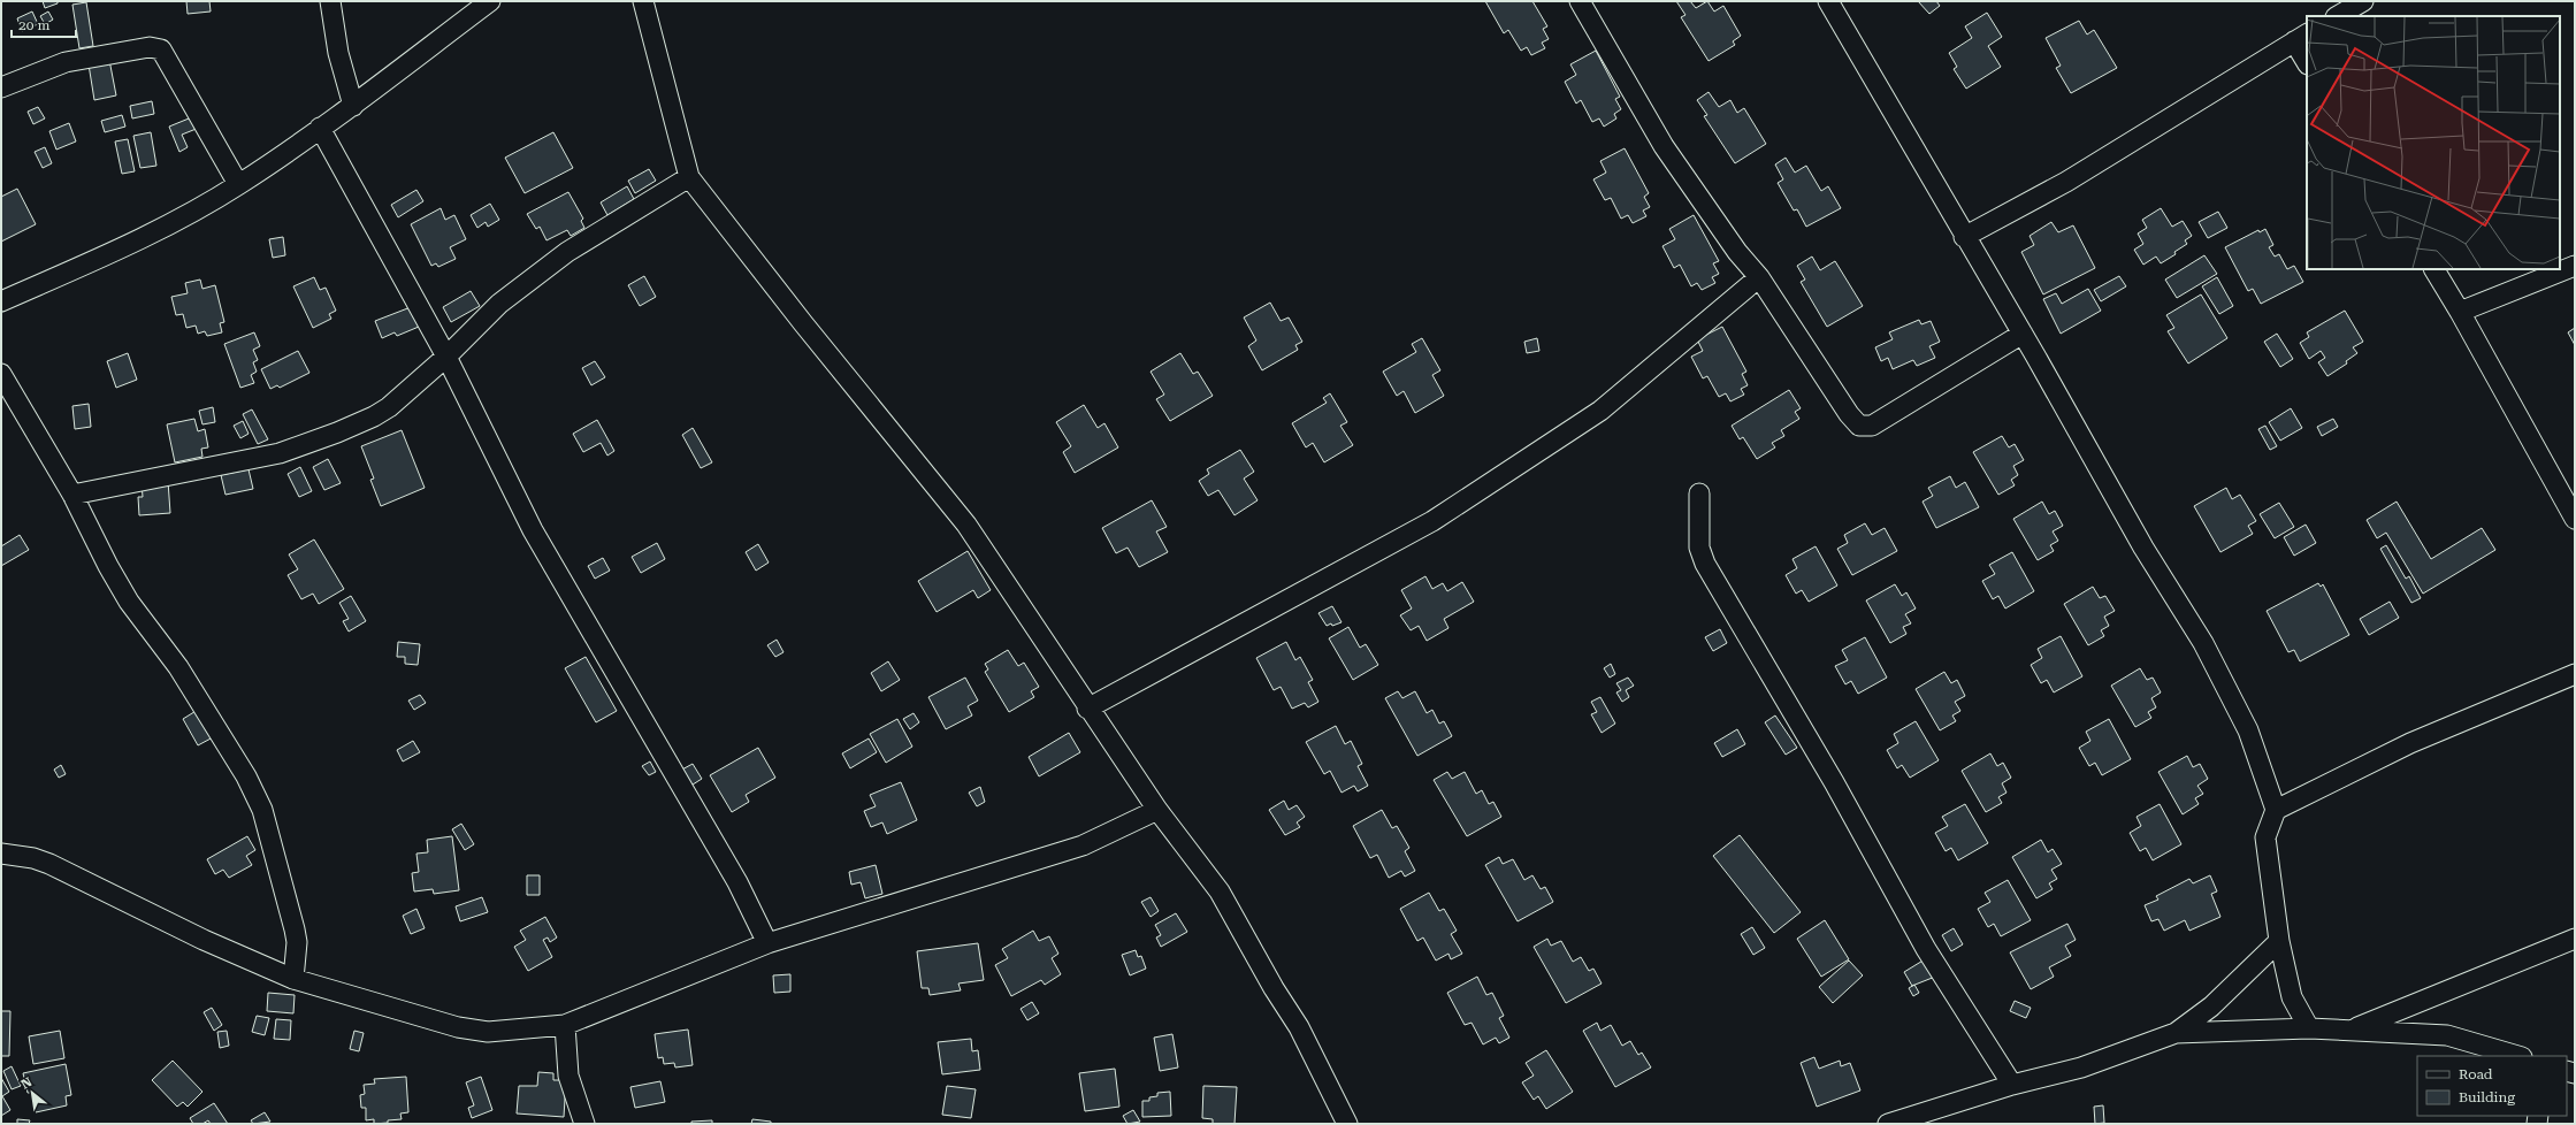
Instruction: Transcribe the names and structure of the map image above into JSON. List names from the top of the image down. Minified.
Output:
{"legend":["Road","Building"],"scale_bar":"20 m","north":"top left"}
